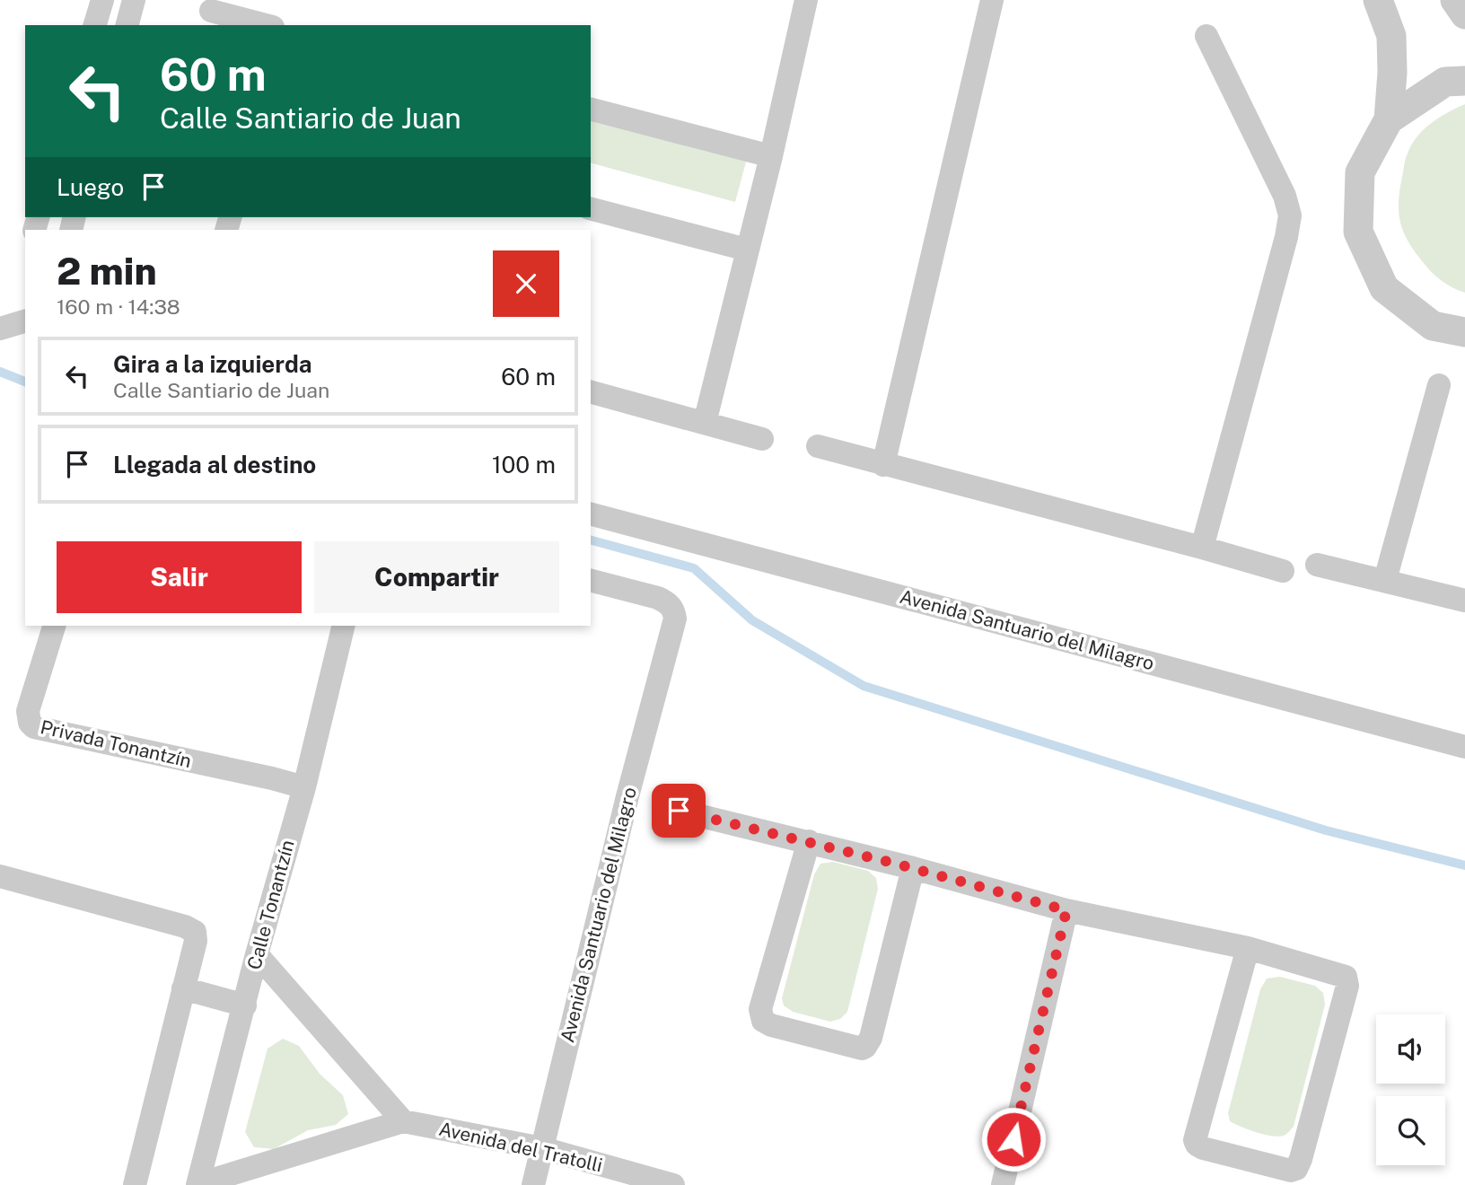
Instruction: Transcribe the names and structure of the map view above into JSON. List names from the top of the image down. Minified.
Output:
{"streets":{"street":["Avenida Santuario del Milagro","Privada Tonantzín","Calle Tonantzín","Avenida del Tratolli"]},"crossings":[["Avenida Santuario del Milagro","Avenida del Tratolli"],["Privada Tonantzín","Calle Tonantzín"],["Calle Tonantzín","Avenida del Tratolli"]],"page":{"turn":["60 m","Calle Santiario de Juan"],"then":"Luego","heading":["2 min","160 m · 14:38"],"list":[{"name":"Gira a la izquierda","note":"Calle Santiario de Juan","value":"60 m"},{"name":"Llegada al destino","value":"100 m"}],"buttons":["Salir","Compartir"]}}
